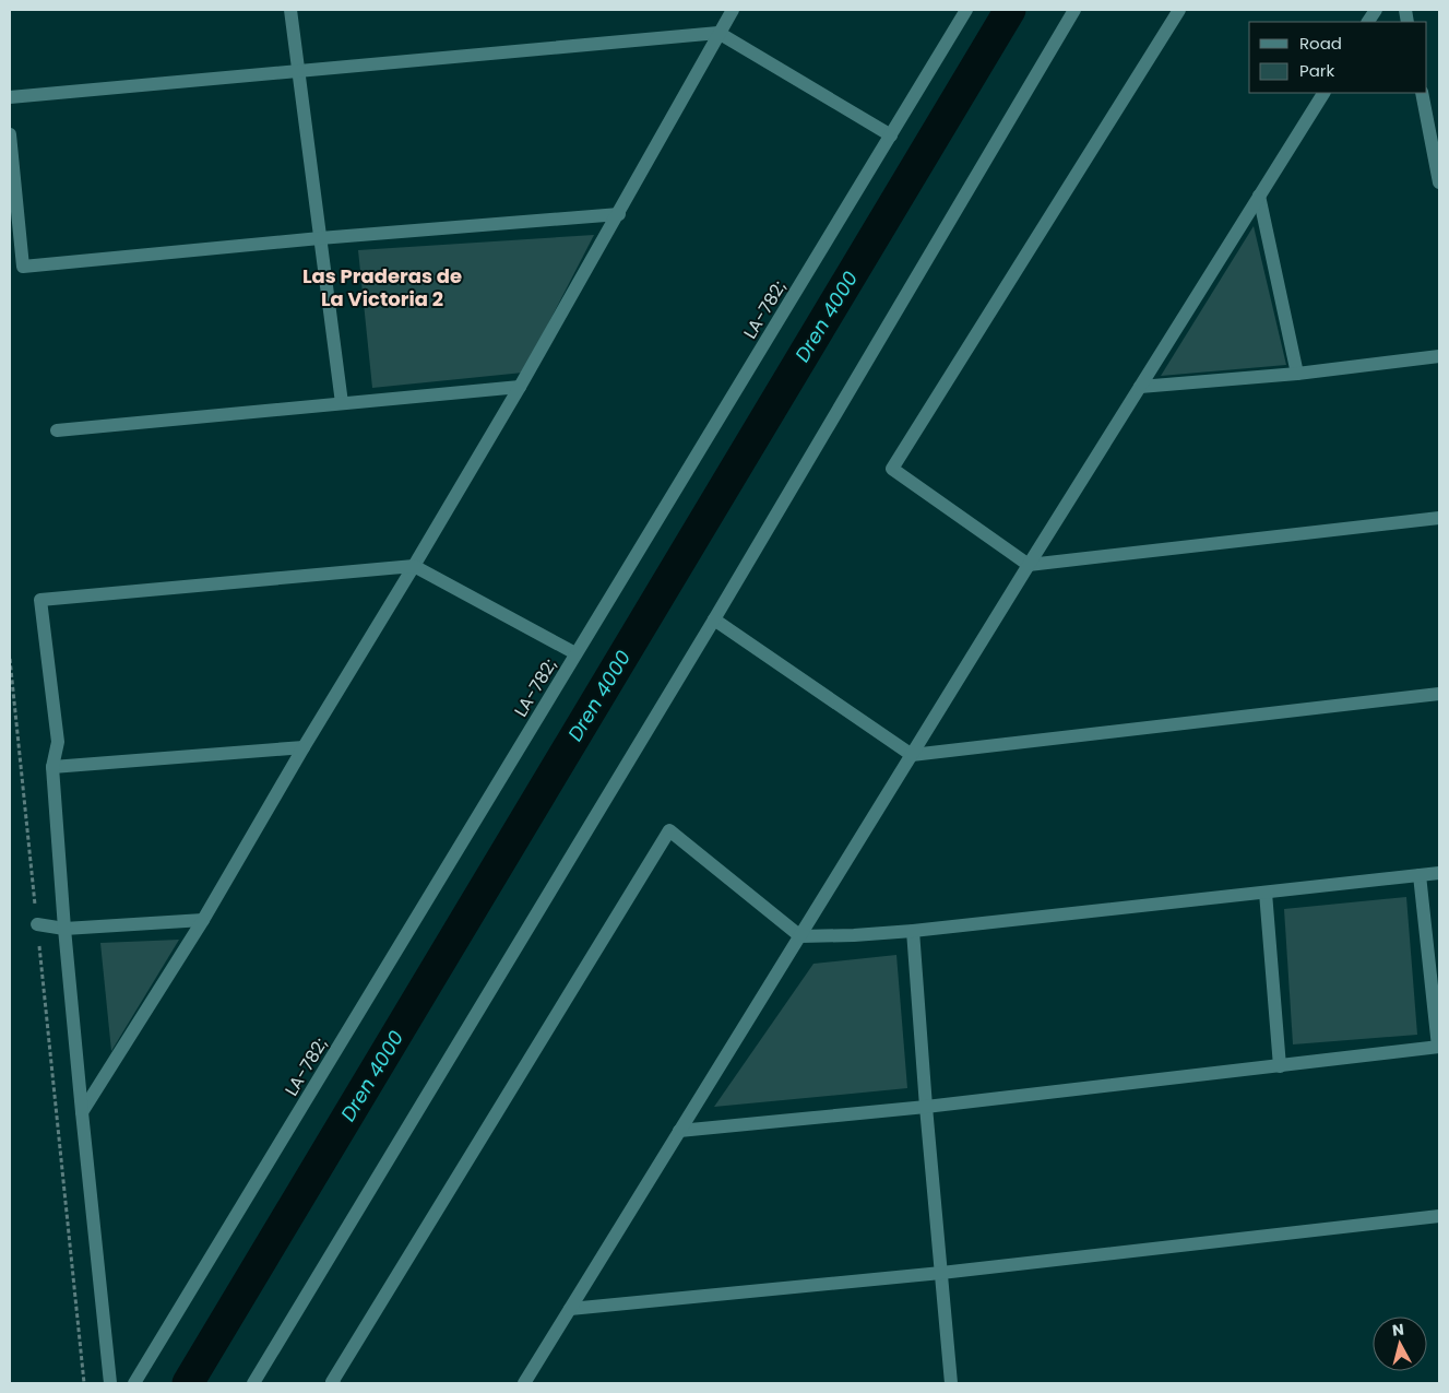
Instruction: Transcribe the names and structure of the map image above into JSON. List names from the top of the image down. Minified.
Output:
{"streets":{"street":["LA-782;"]},"districts":["Las Praderas de La Victoria 2"],"water":["Dren 4000"],"legend":["Road","Park"],"north":"top"}
